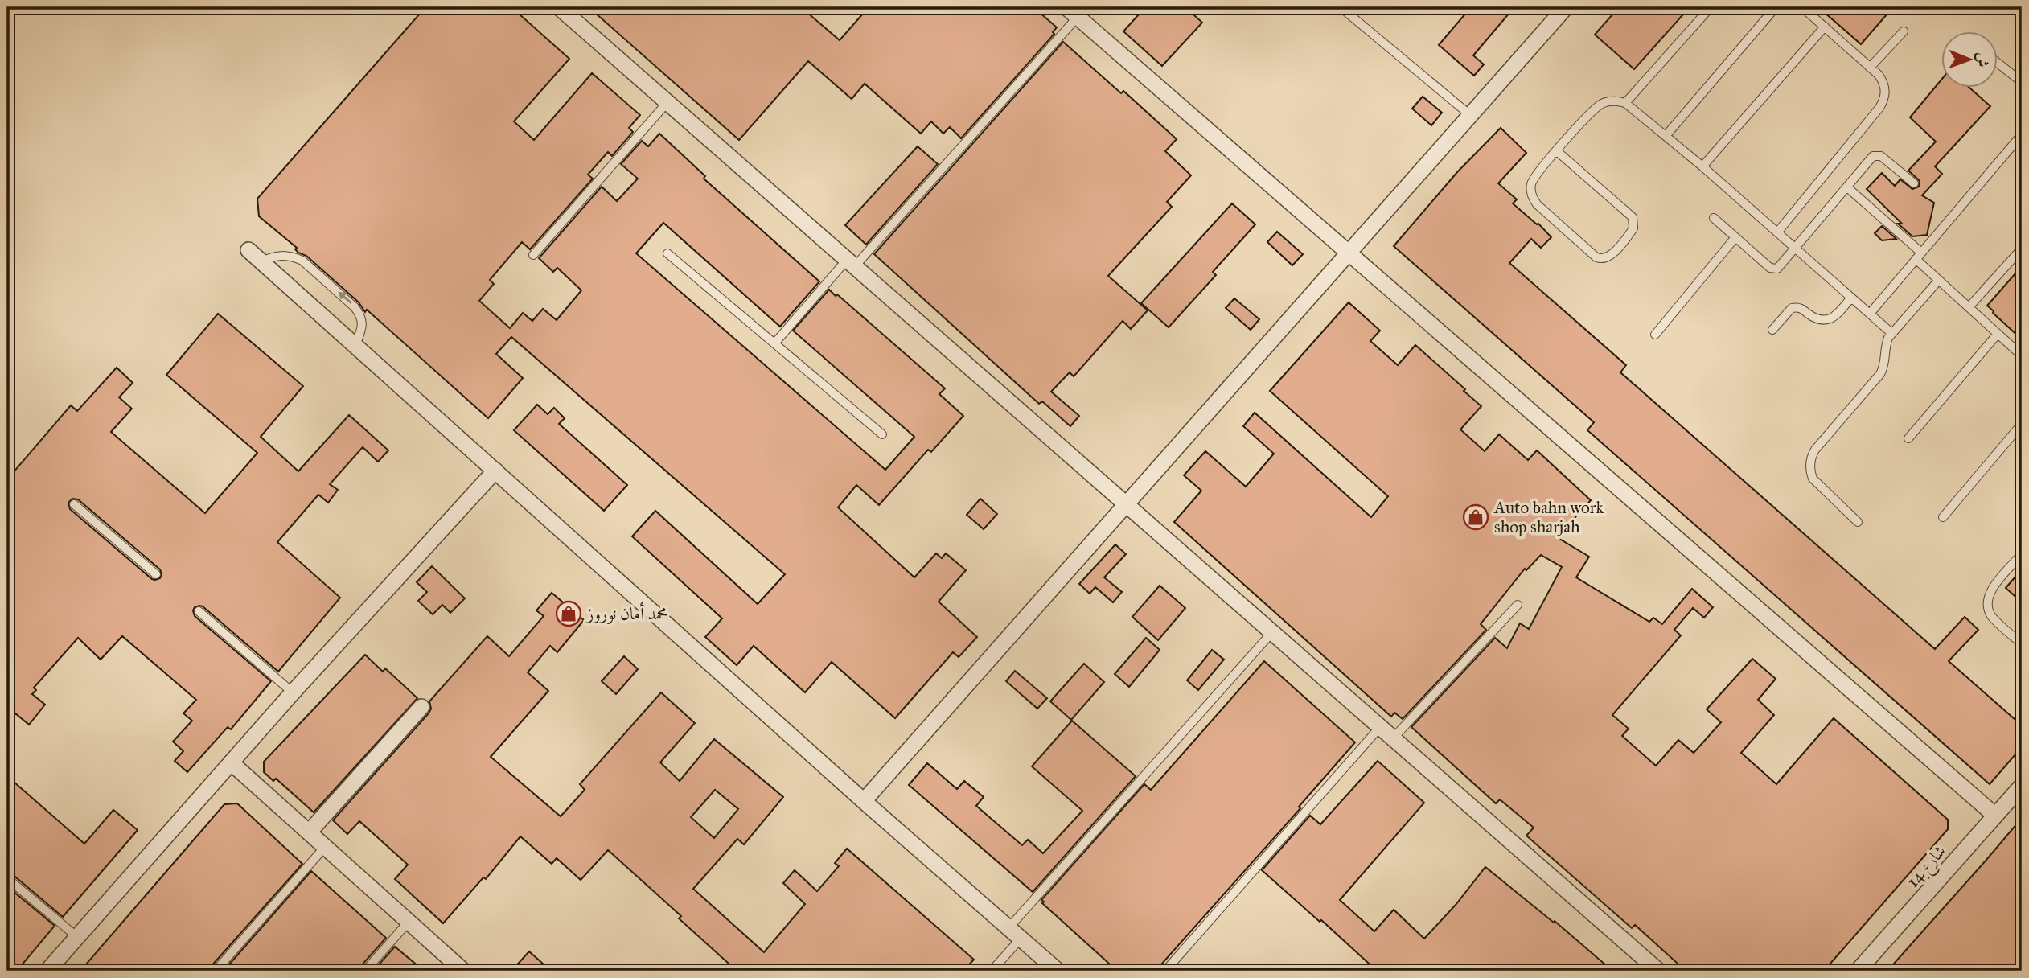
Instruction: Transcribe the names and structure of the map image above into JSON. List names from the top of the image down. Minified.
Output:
{"streets":{"street":["شارع 14"]},"places":{"shop":["Auto bahn work shop sharjah","محمد أمان نوروز"]},"north":"right"}
